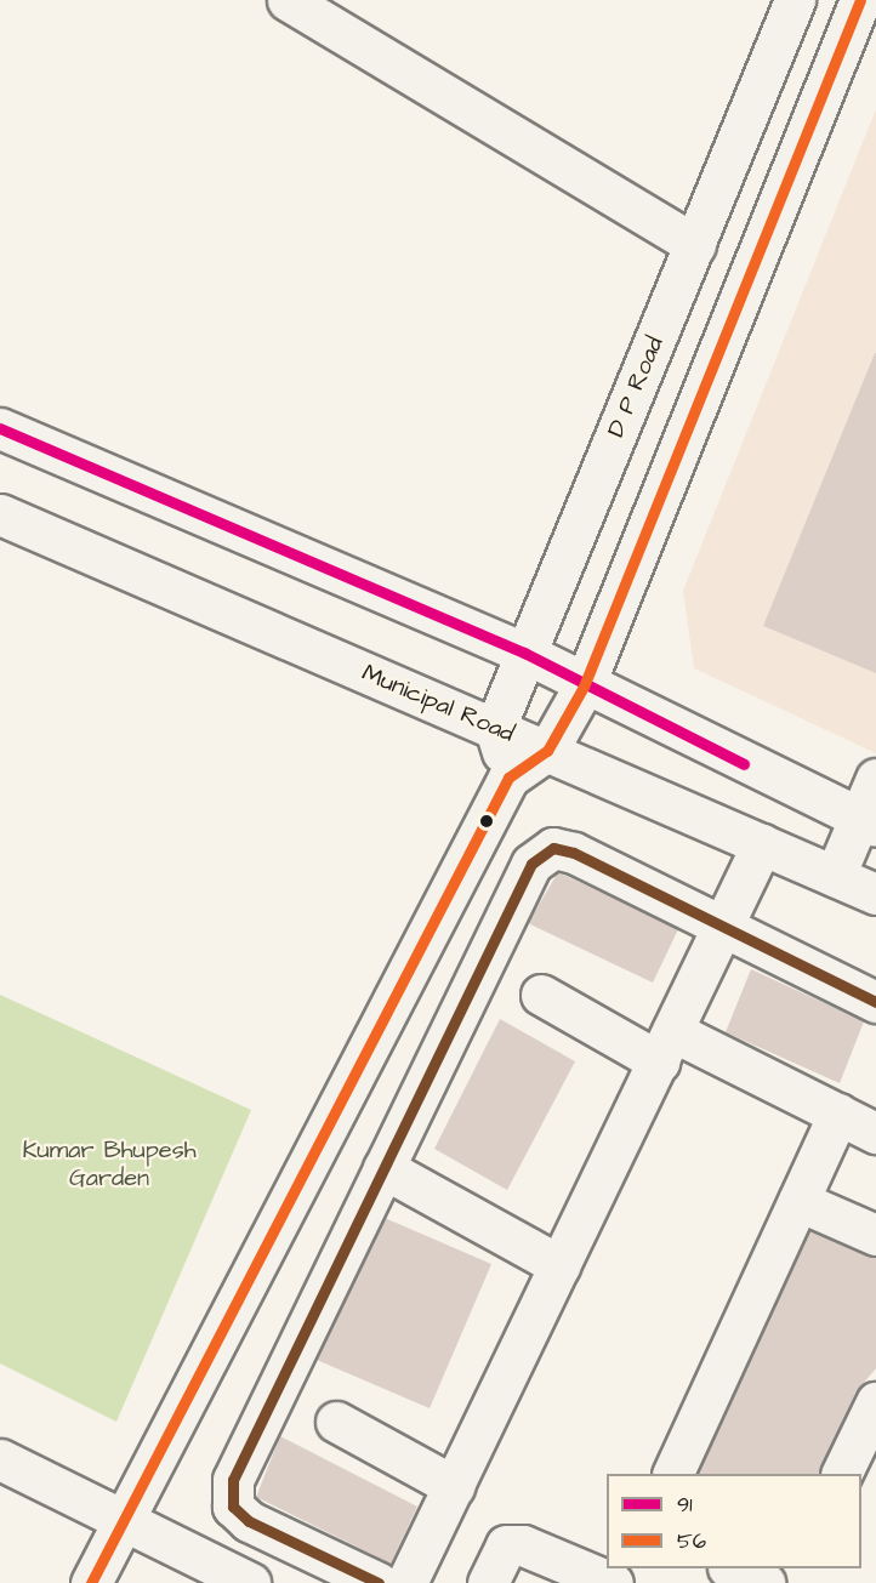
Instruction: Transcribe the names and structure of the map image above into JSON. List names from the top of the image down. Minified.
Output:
{"streets":{"street":["D P Road","Municipal Road"]},"crossings":[["D P Road","Municipal Road"]],"parks":["Kumar Bhupesh Garden"],"lines":["transit line 56","transit line 91"],"legend":["91","56"]}
